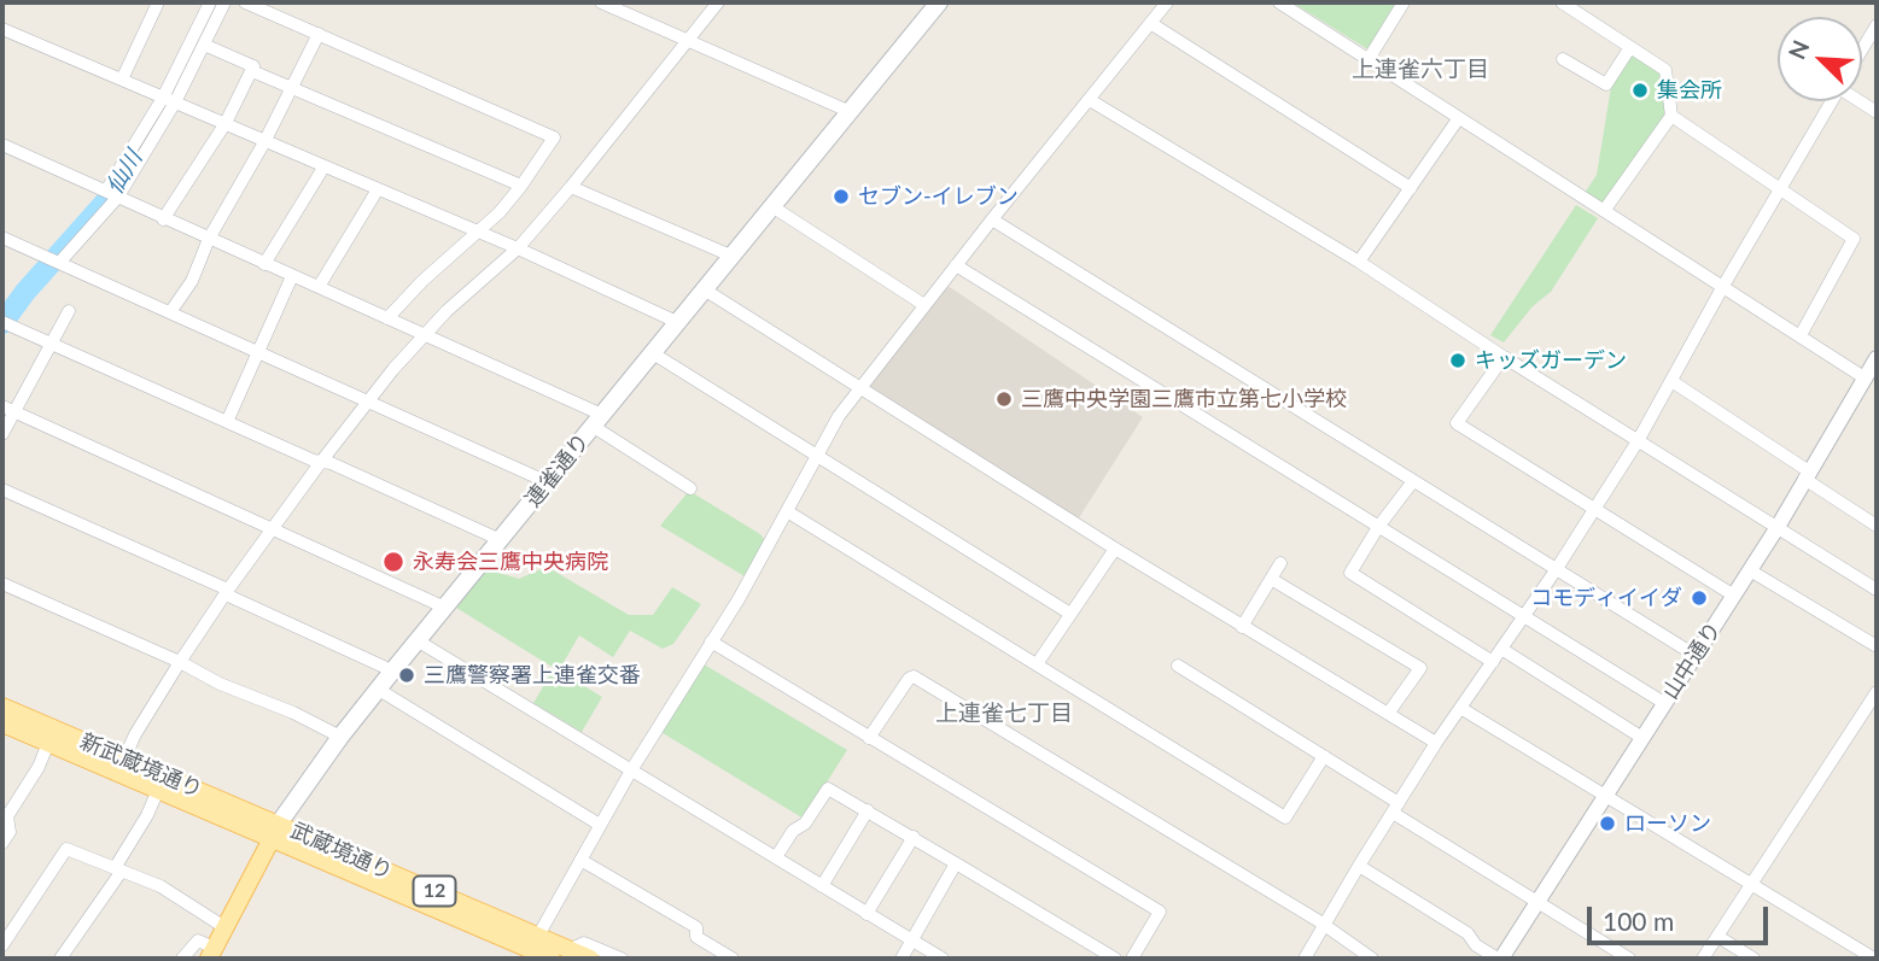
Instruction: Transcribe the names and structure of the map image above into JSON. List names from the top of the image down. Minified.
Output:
{"streets":{"main road":["連雀通り","新武蔵境通り","武蔵境通り","12"],"street":["山中通り"]},"crossings":[["連雀通り","新武蔵境通り"],["連雀通り","武蔵境通り"],["新武蔵境通り","武蔵境通り"]],"districts":["上連雀六丁目","上連雀七丁目"],"water":["仙川"],"places":["集会所","セブン-イレブン","キッズガーデン","三鷹中央学園三鷹市立第七小学校","永寿会三鷹中央病院","コモディイイダ","三鷹警察署上連雀交番","ローソン"],"scale_bar":"100 m","north":"top left"}
